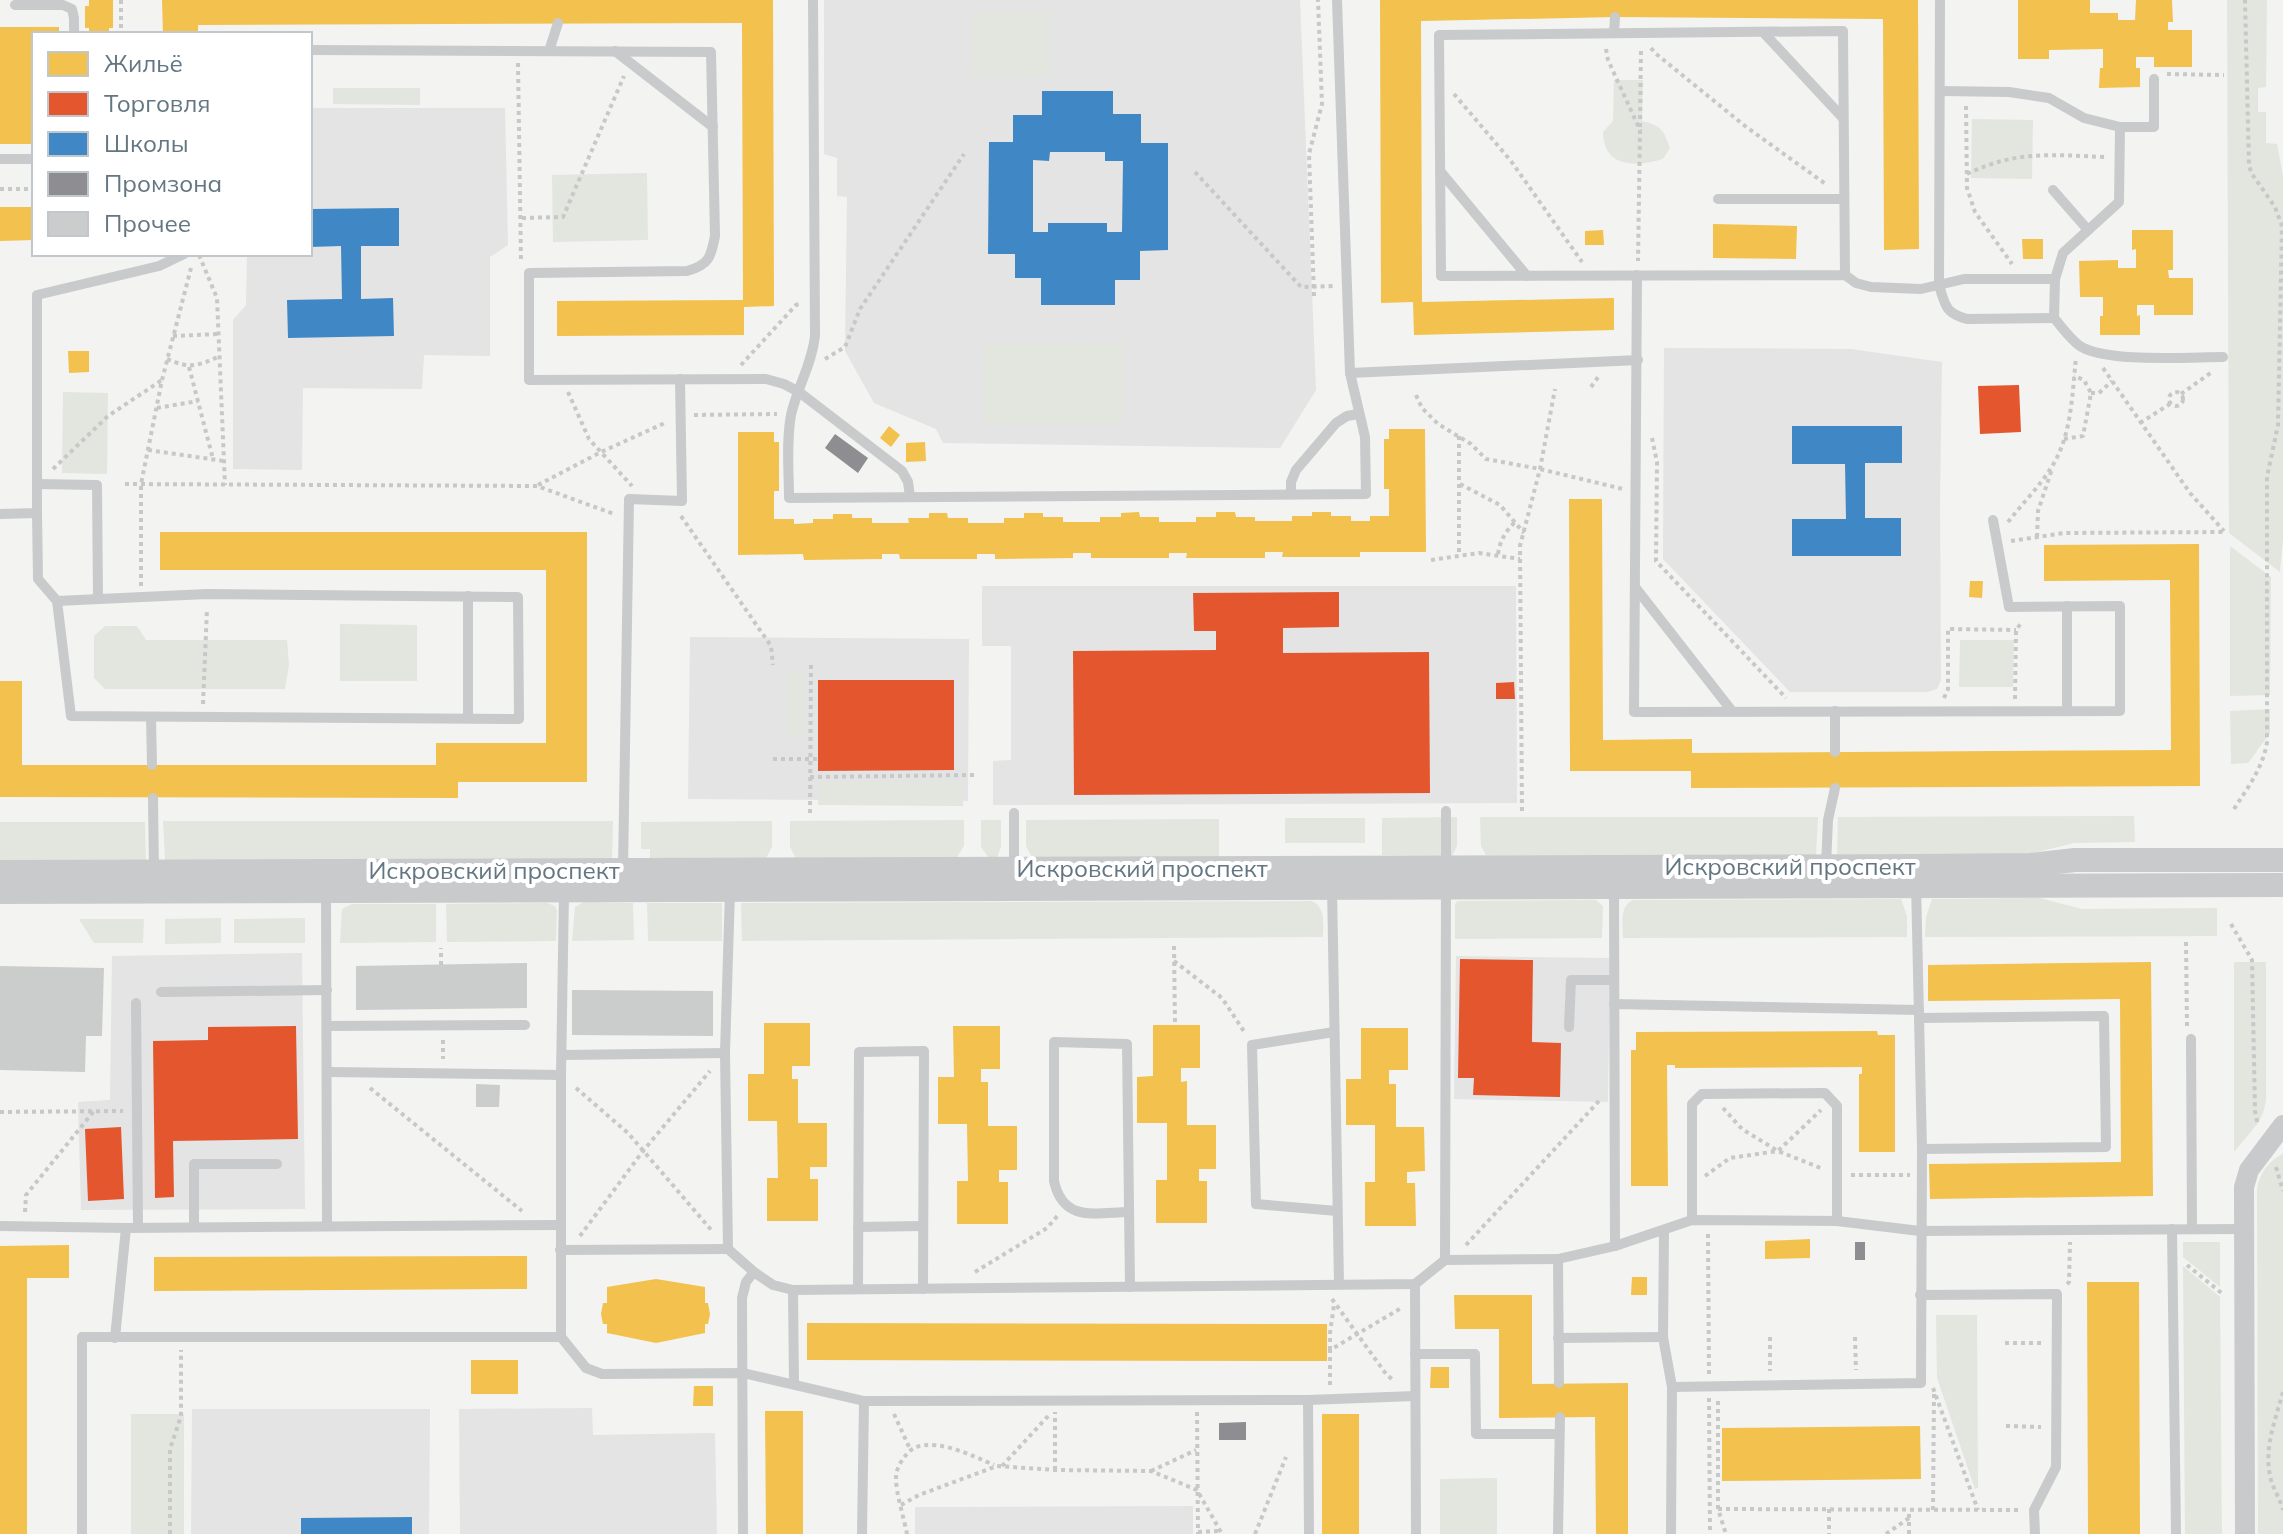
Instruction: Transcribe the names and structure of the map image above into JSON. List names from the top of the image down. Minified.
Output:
{"streets":{"street":["Искровский проспект"]},"legend":["Жильё","Торговля","Школы","Промзона","Прочее"]}
